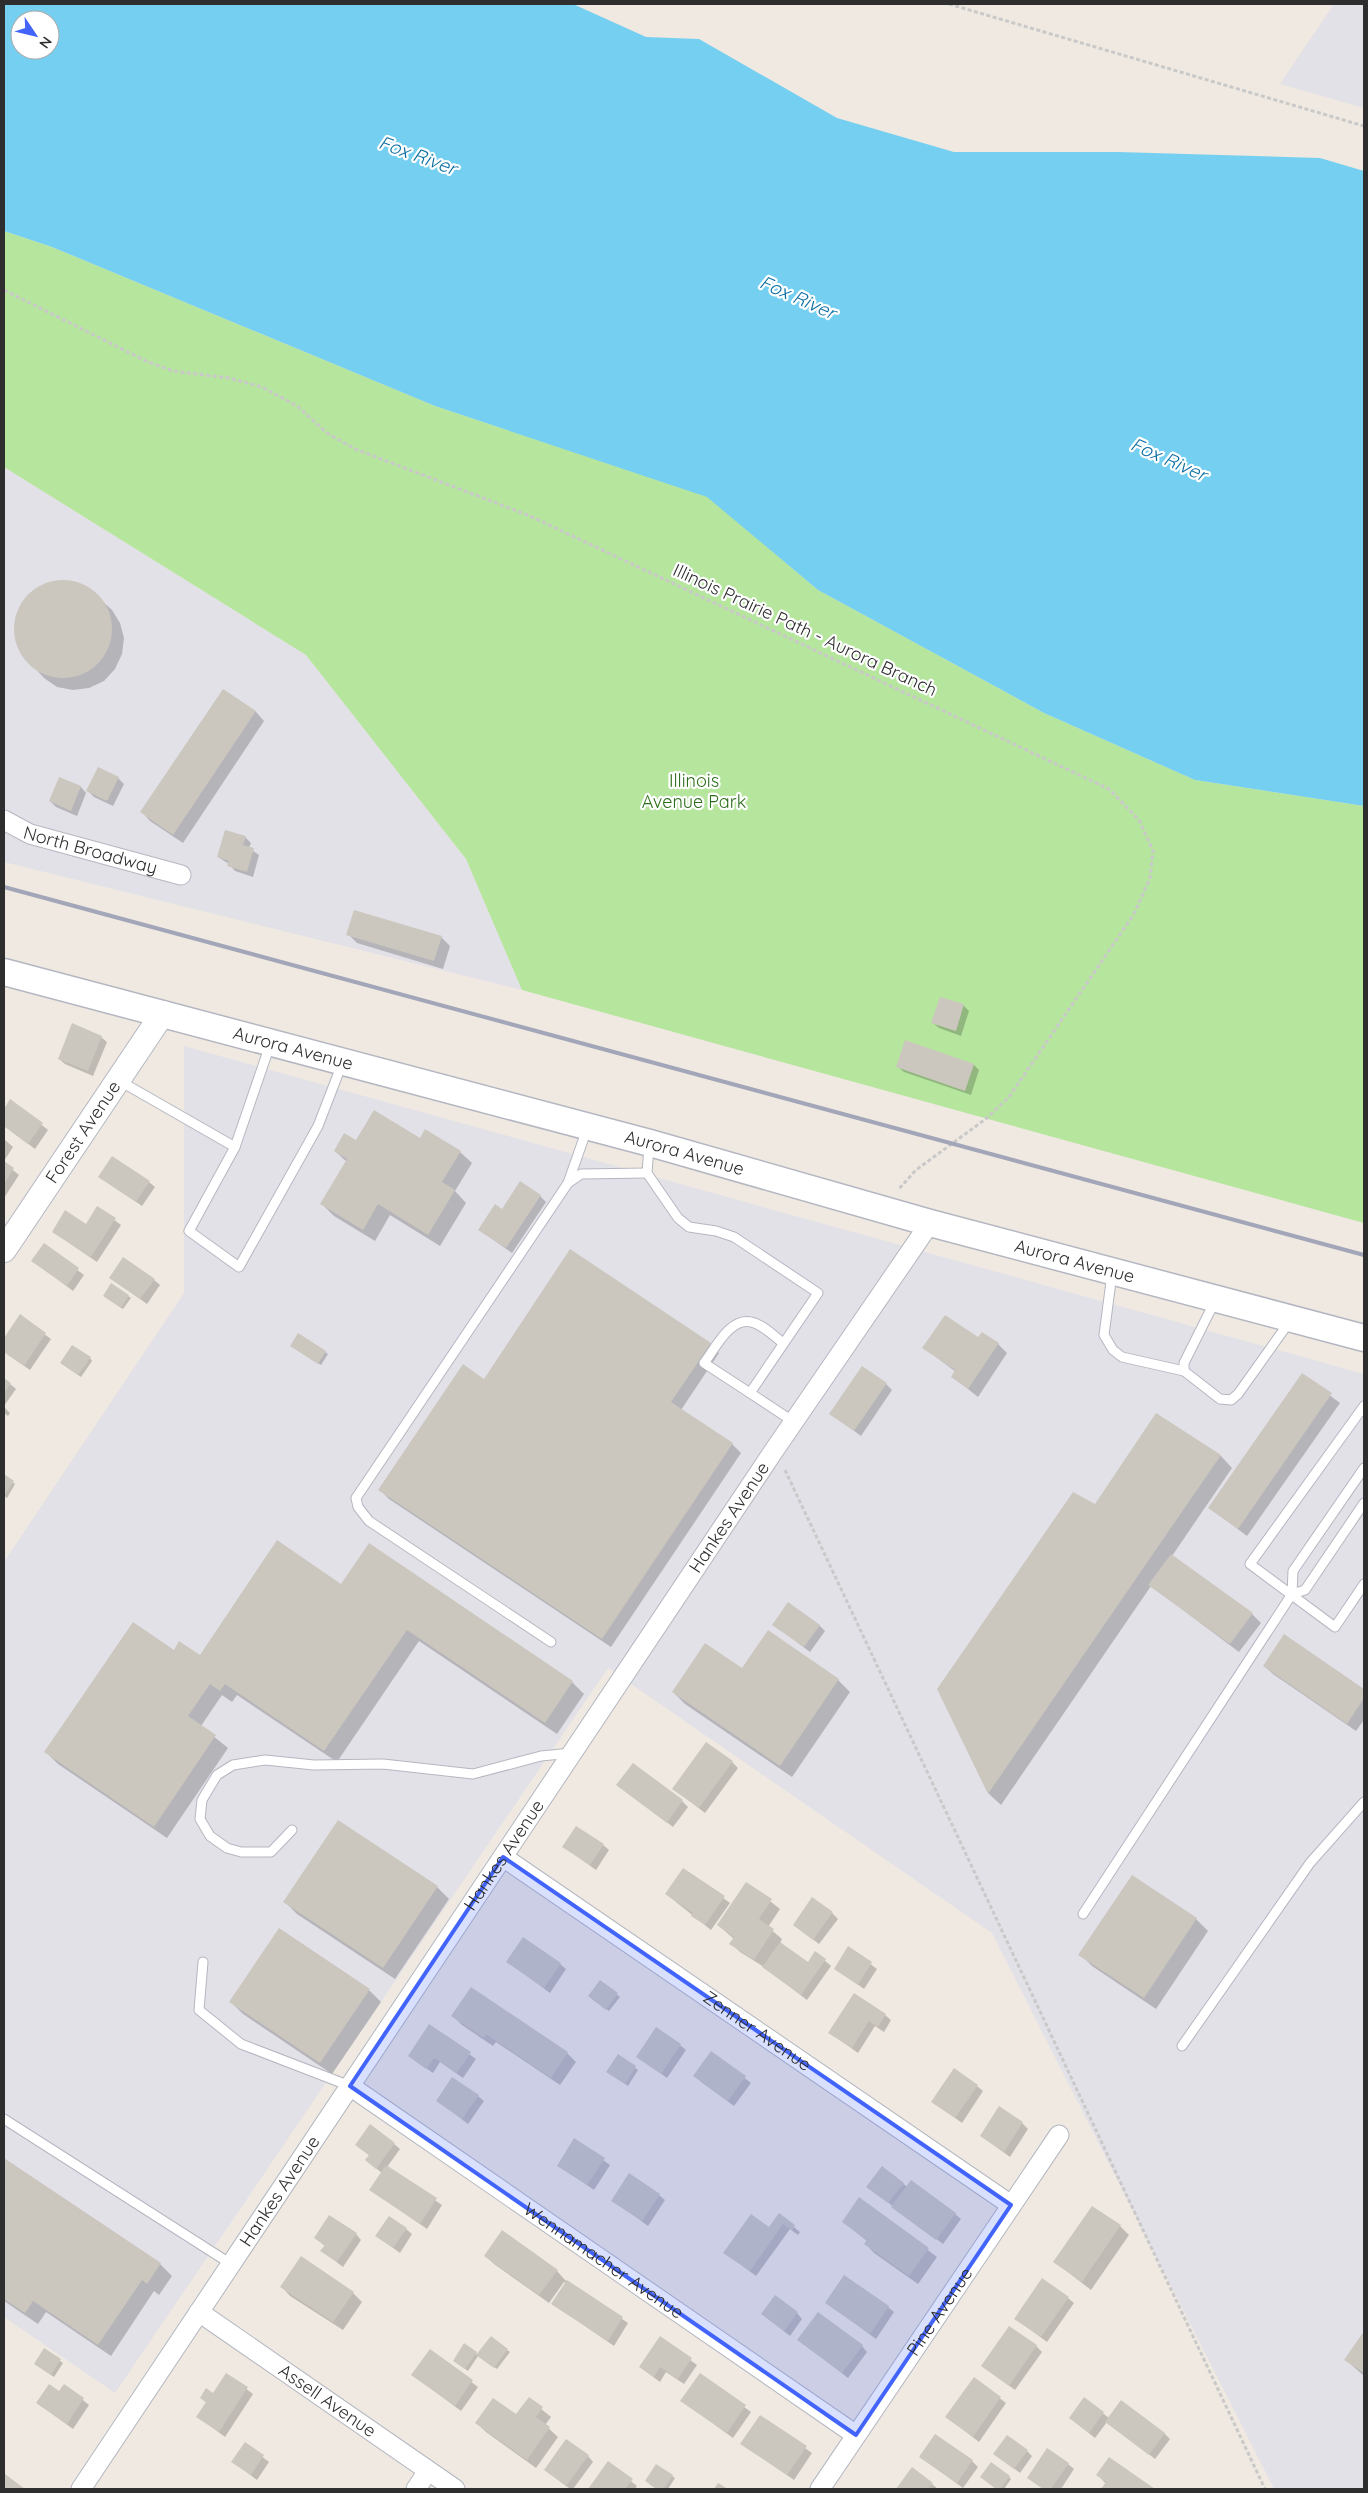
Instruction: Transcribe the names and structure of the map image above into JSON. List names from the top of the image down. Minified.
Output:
{"streets":{"main road":["Aurora Avenue"],"street":["North Broadway","Forest Avenue","Hankes Avenue","Zenner Avenue","Wennamacher Avenue","Pine Avenue","Assell Avenue"],"path":["Illinois Prairie Path - Aurora Branch"]},"crossings":[["Illinois Prairie Path - Aurora Branch","Aurora Avenue"],["Aurora Avenue","Forest Avenue"],["Aurora Avenue","Hankes Avenue"],["Hankes Avenue","Zenner Avenue"],["Hankes Avenue","Wennamacher Avenue"],["Hankes Avenue","Assell Avenue"],["Zenner Avenue","Pine Avenue"],["Wennamacher Avenue","Pine Avenue"]],"water":["Fox River"],"parks":["Illinois Avenue Park"],"north":"bottom right"}
